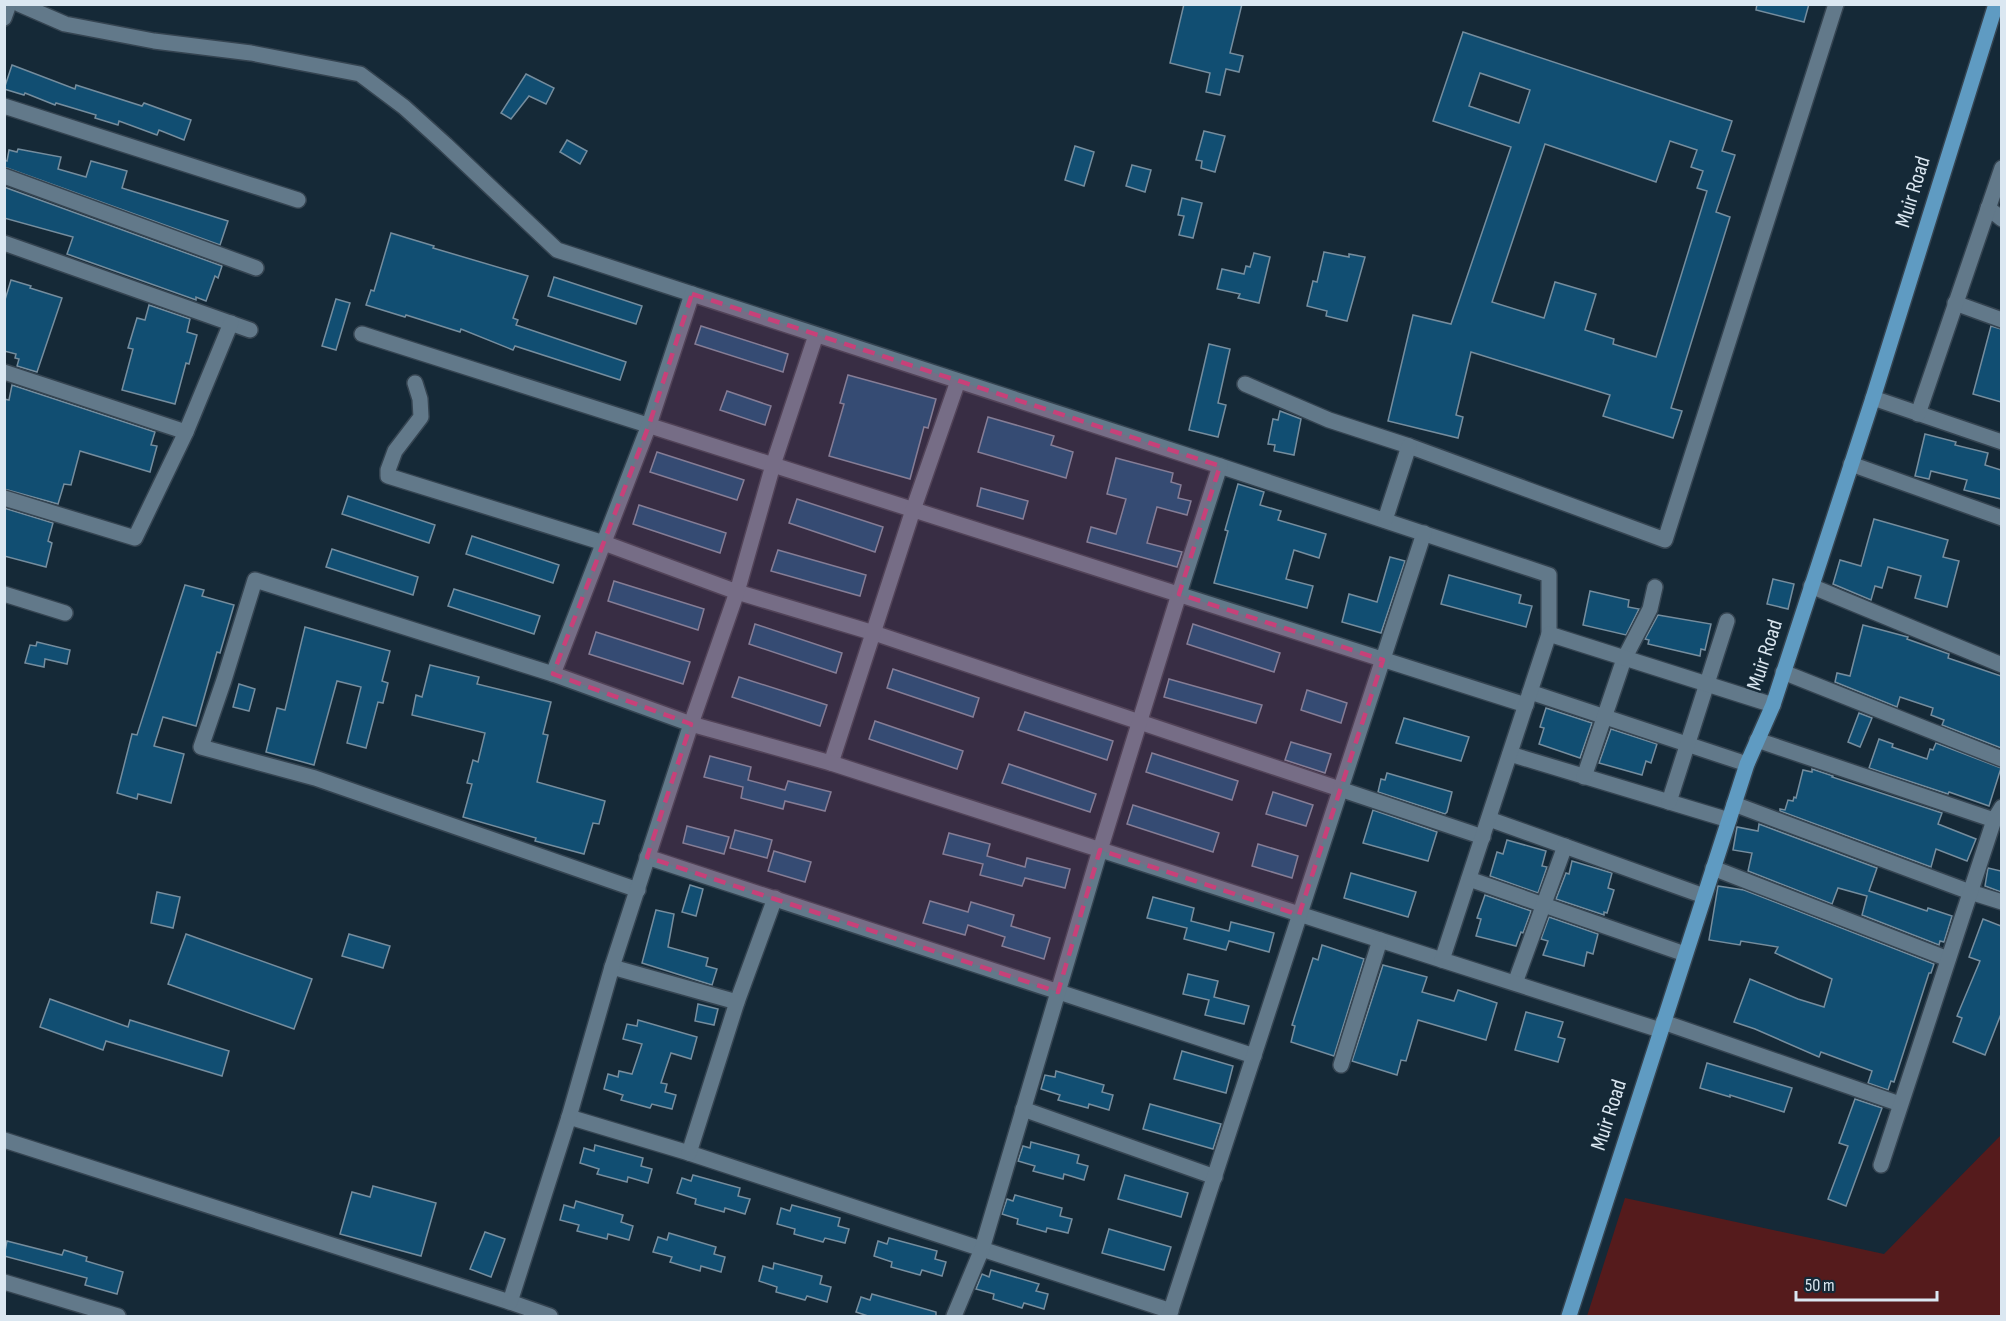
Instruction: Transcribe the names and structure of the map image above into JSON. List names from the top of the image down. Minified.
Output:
{"streets":{"main road":["Muir Road"]},"scale_bar":"50 m"}
